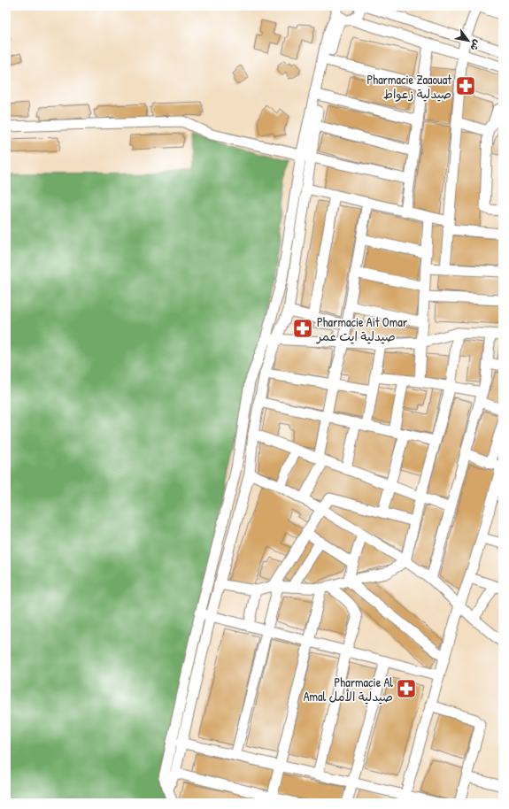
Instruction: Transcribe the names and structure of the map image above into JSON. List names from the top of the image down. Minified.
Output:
{"places":{"pharmacy":["Pharmacie Zaaouat صيدلية زعواط","Pharmacie Ait Omar صيدلية ايت عمر","Pharmacie Al Amal صيدلية الأمل"]},"north":"bottom right"}
